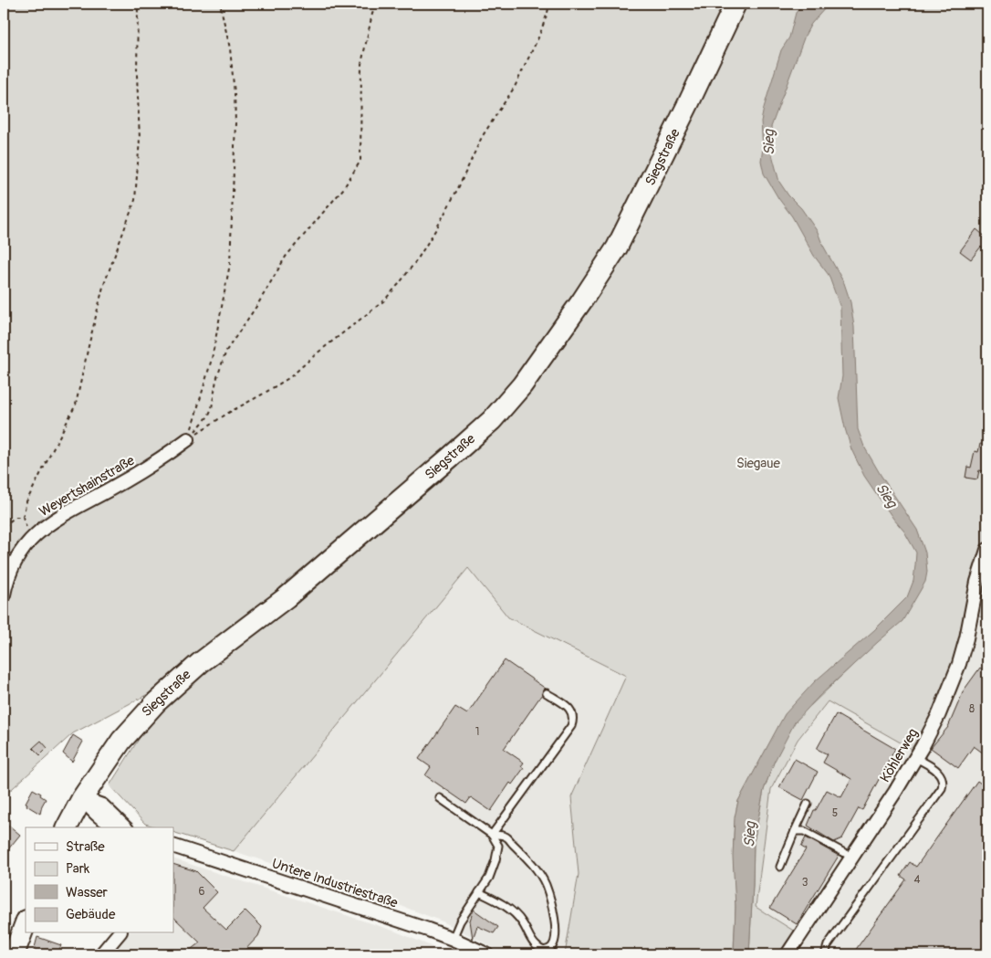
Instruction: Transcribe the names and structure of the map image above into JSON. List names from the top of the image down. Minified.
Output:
{"streets":{"main road":["Siegstraße"],"street":["Weyertshainstraße","Köhlerweg","Untere Industriestraße"]},"water":["Sieg"],"parks":["Siegaue"],"house_numbers":["8","1","5","4","3","6"],"legend":["Straße","Park","Wasser","Gebäude"]}
